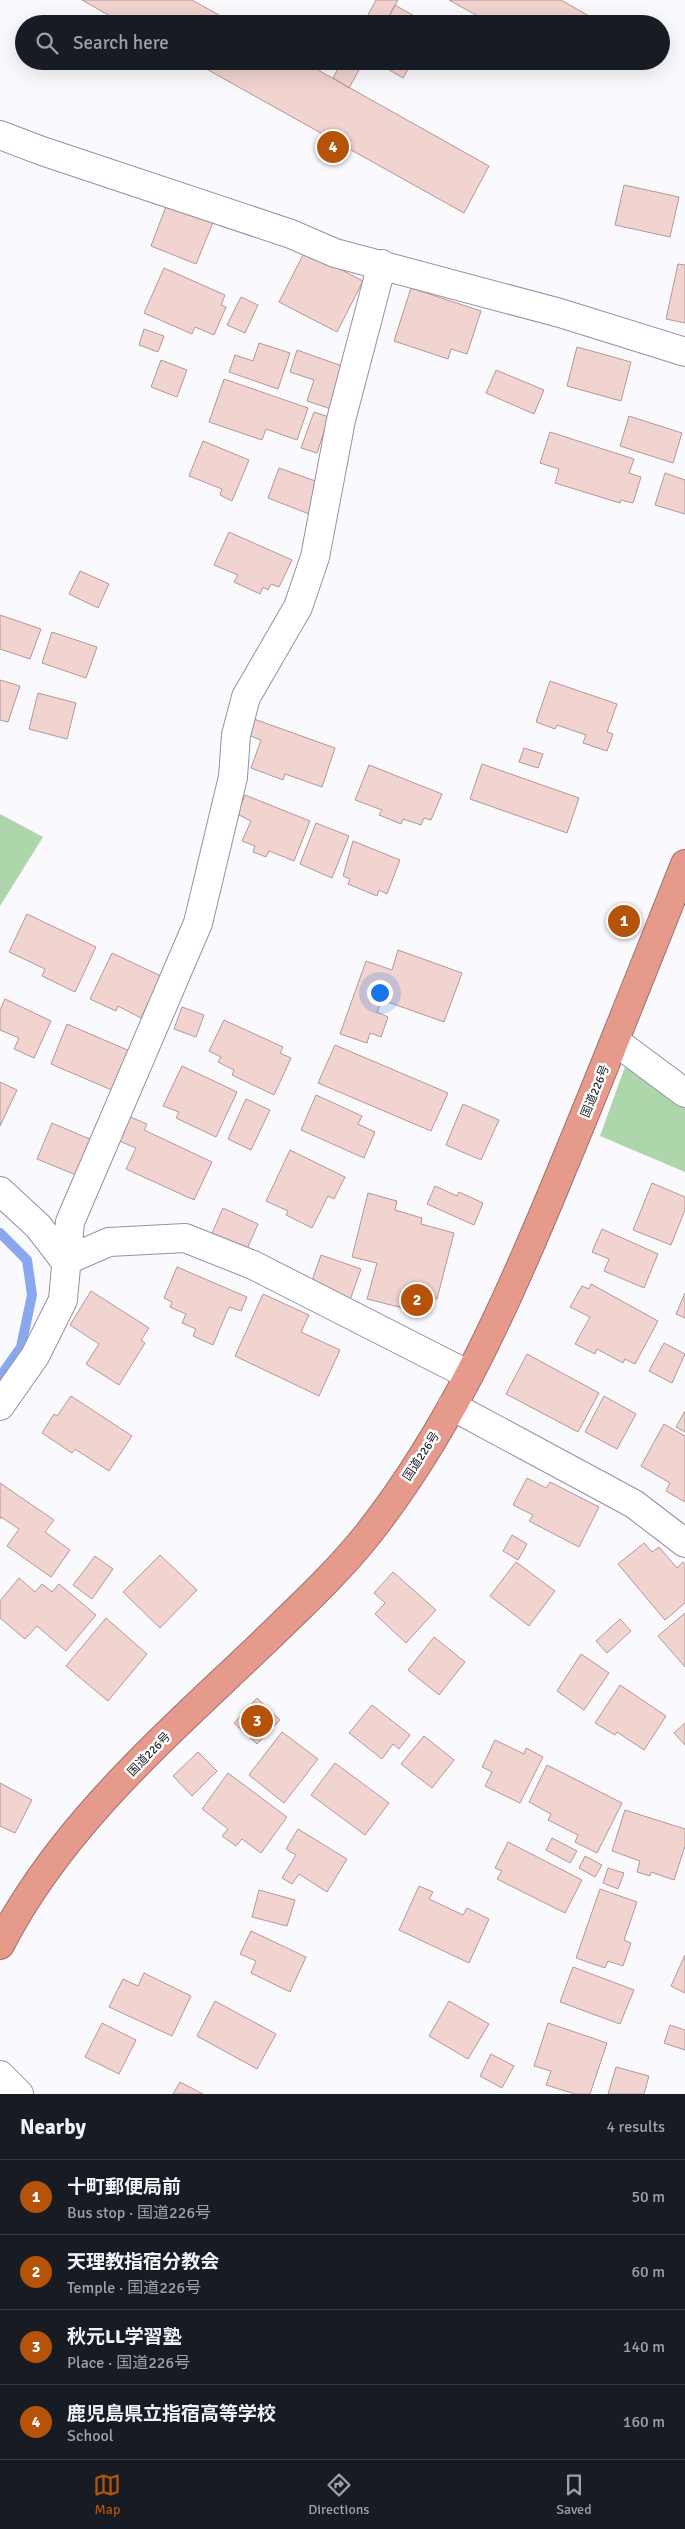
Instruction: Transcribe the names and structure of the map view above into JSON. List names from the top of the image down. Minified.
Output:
{"streets":{"highway":["国道226号"]},"page":{"search":"Search here","pins":["4","1","2","3"],"heading":["Nearby","4 results"],"list":[{"mark":"1","name":"十町郵便局前","note":"Bus stop · 国道226号","value":"50 m"},{"mark":"2","name":"天理教指宿分教会","note":"Temple · 国道226号","value":"60 m"},{"mark":"3","name":"秋元LL学習塾","note":"Place · 国道226号","value":"140 m"},{"mark":"4","name":"鹿児島県立指宿高等学校","note":"School","value":"160 m"}],"nav":["Map","Directions","Saved"]}}
